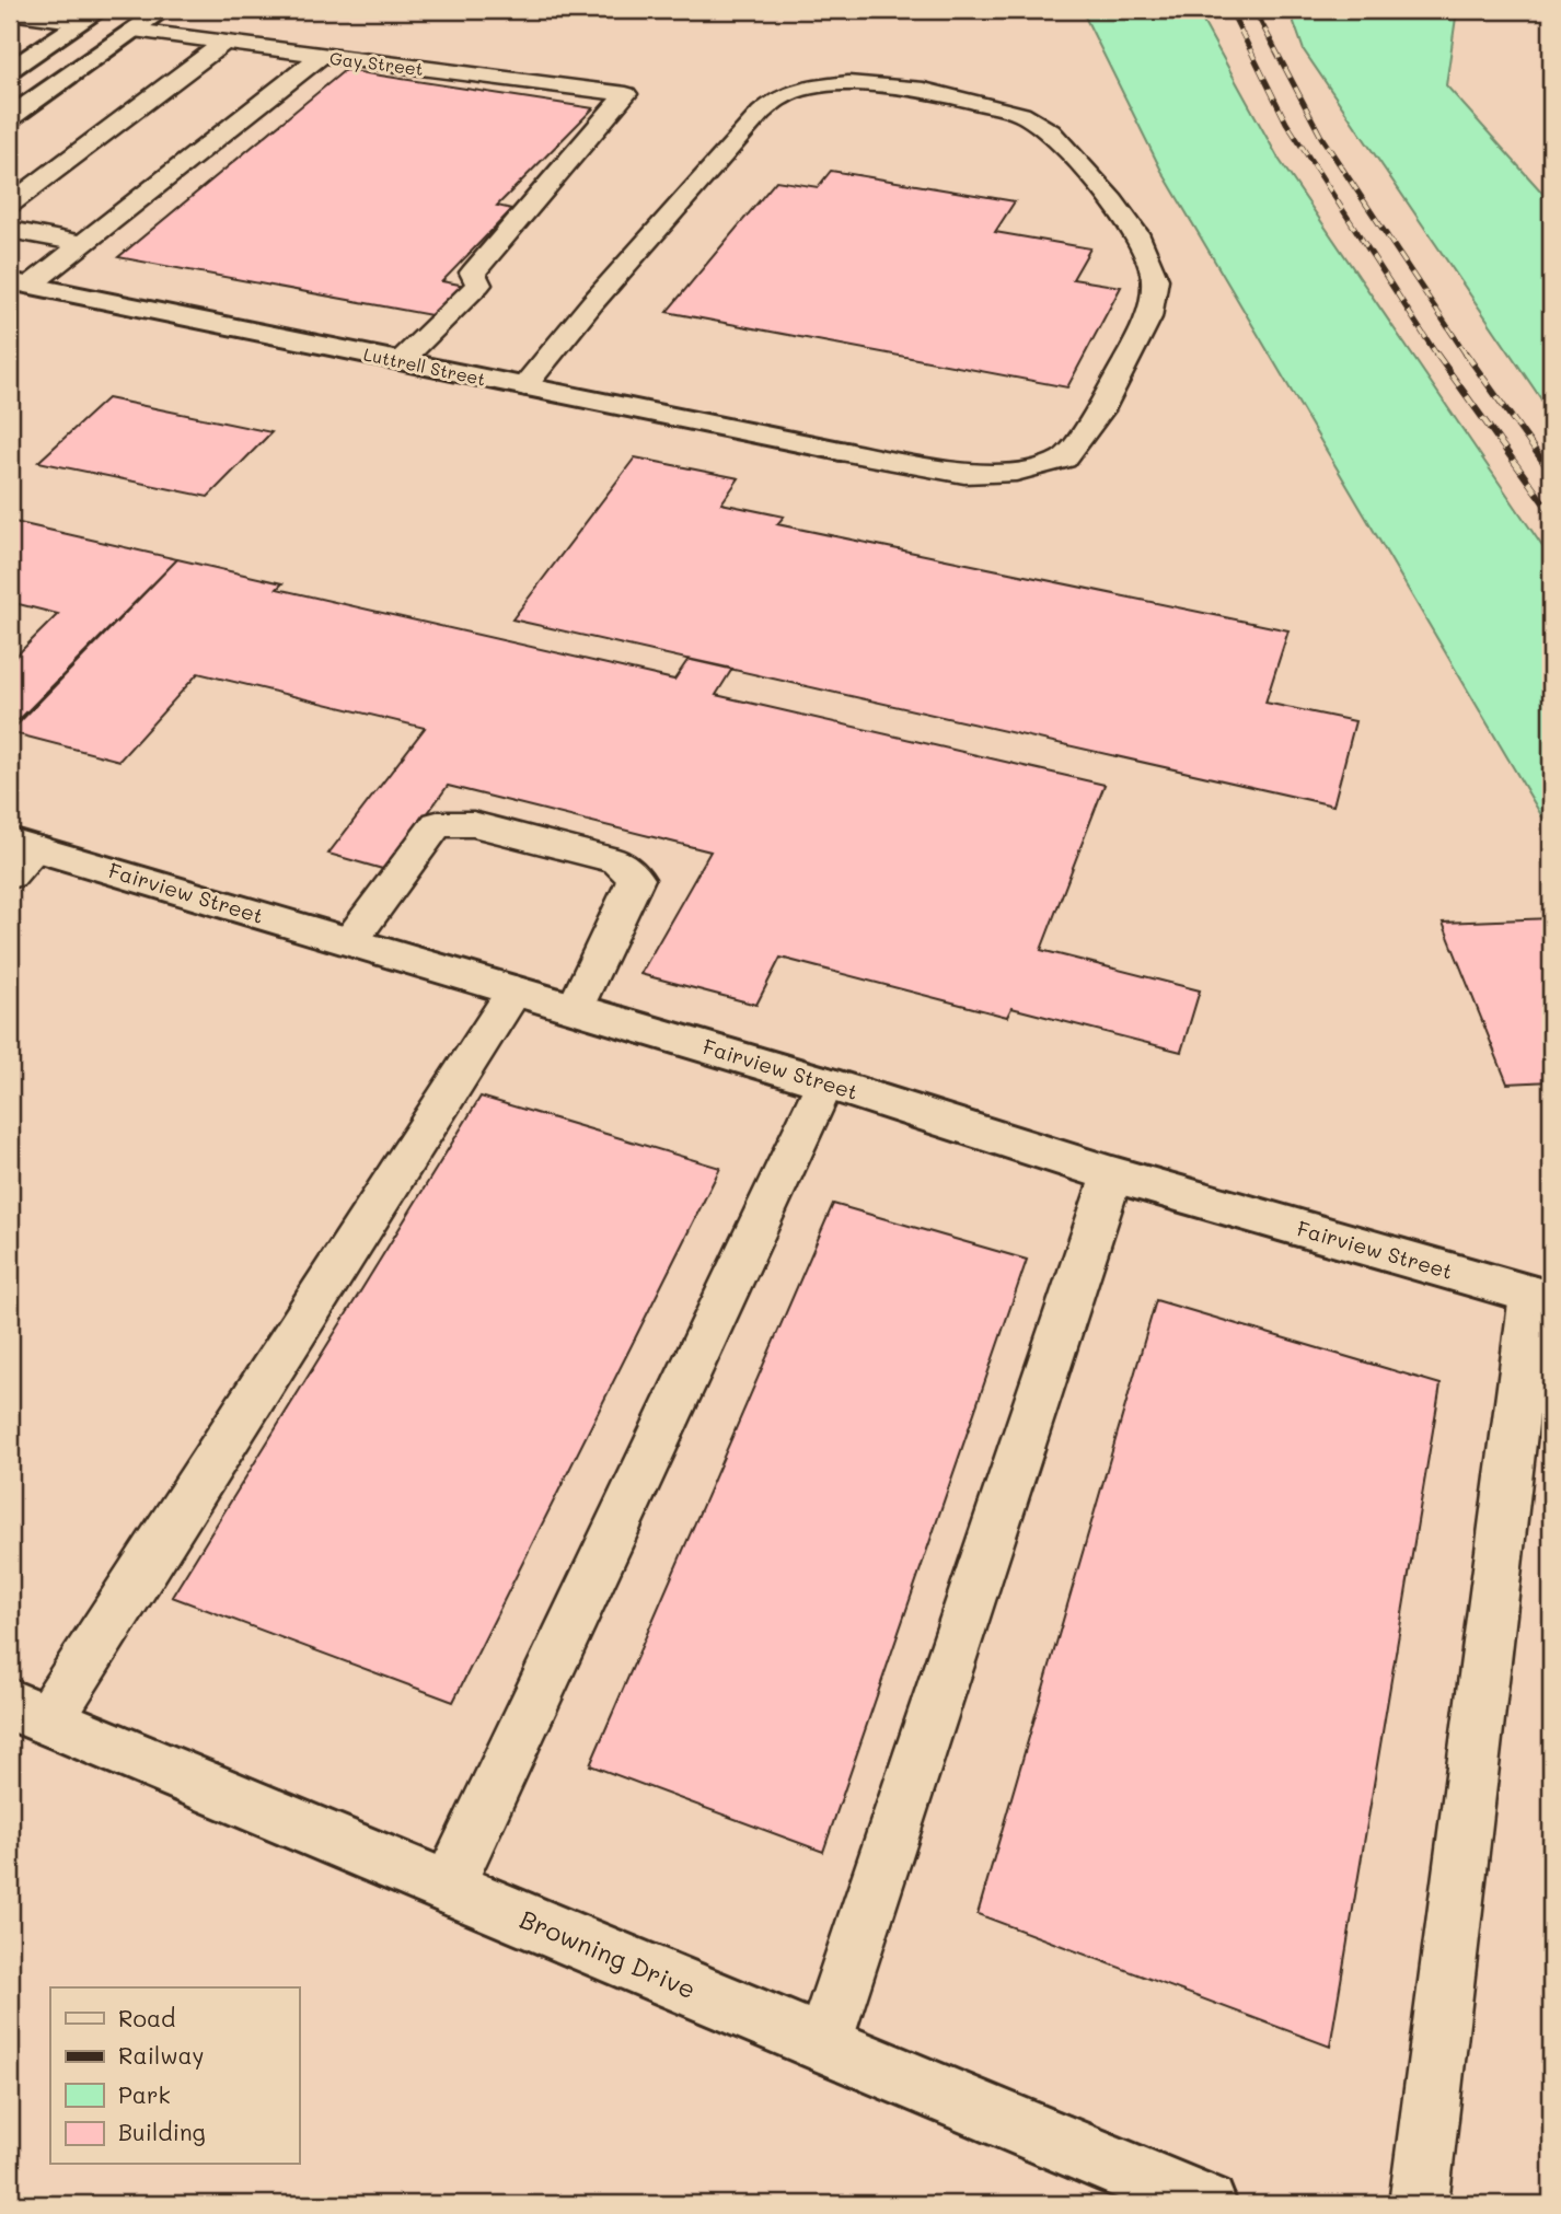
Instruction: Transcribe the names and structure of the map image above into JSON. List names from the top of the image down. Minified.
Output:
{"streets":{"street":["Luttrell Street","Fairview Street","Browning Drive"],"lane":["Gay Street"]},"crossings":[["Gay Street","Luttrell Street"]],"legend":["Road","Railway","Park","Building"]}
